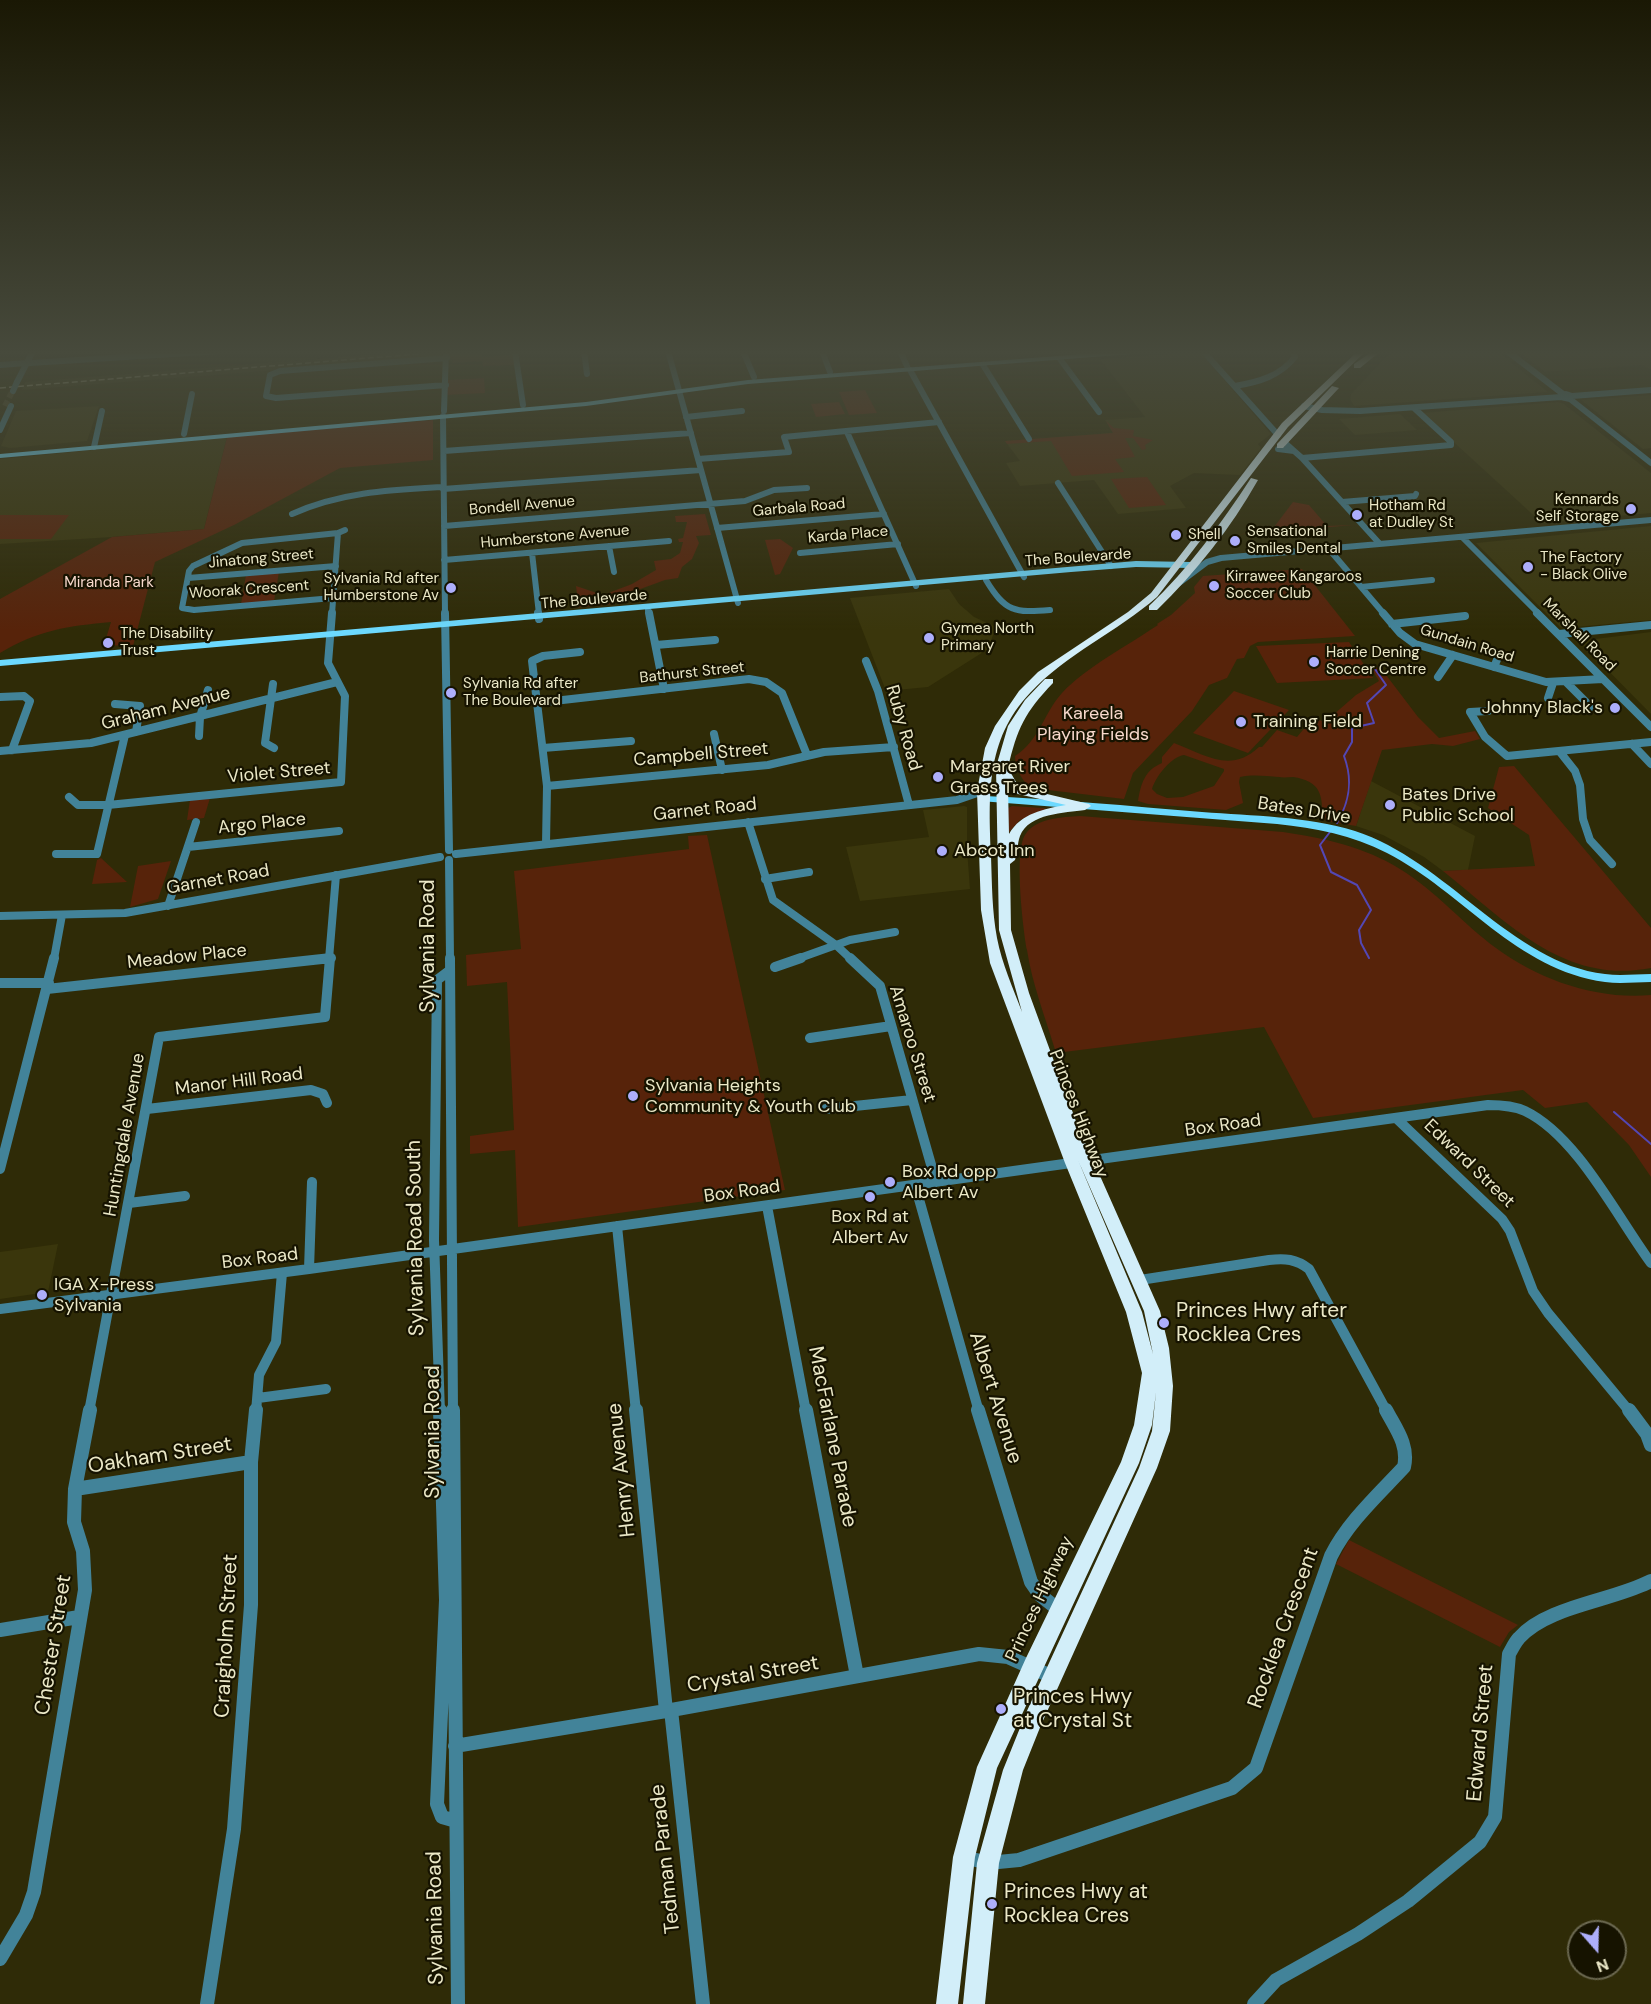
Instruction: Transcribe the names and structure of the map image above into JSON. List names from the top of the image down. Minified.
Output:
{"streets":{"highway":["Princes Highway"],"main road":["The Boulevarde","Bates Drive"],"street":["Bondell Avenue","Garbala Road","Karda Place","Humberstone Avenue","Jinatong Street","Woorak Crescent","Marshall Road","Gundain Road","Bathurst Street","Graham Avenue","Ruby Road","Campbell Street","Violet Street","Garnet Road","Argo Place","Sylvania Road","Meadow Place","Amaroo Street","Manor Hill Road","Box Road","Huntingdale Avenue","Edward Street","Sylvania Road South","Albert Avenue","MacFarlane Parade","Oakham Street","Henry Avenue","Rocklea Crescent","Craigholm Street","Chester Street","Crystal Street","Tedman Parade"]},"crossings":[["Bondell Avenue","Sylvania Road"],["Humberstone Avenue","Sylvania Road"],["The Boulevarde","Violet Street"],["The Boulevarde","Sylvania Road"],["The Boulevarde","Princes Highway"],["Jinatong Street","Woorak Crescent"],["Jinatong Street","Violet Street"],["Woorak Crescent","Violet Street"],["Marshall Road","Gundain Road"],["Bathurst Street","Campbell Street"],["Graham Avenue","Violet Street"],["Ruby Road","Campbell Street"],["Ruby Road","Garnet Road"],["Garnet Road","Bates Drive"],["Garnet Road","Sylvania Road"],["Garnet Road","Amaroo Street"],["Garnet Road","Princes Highway"],["Garnet Road","Huntingdale Avenue"],["Bates Drive","Princes Highway"],["Sylvania Road","Box Road"],["Sylvania Road","Sylvania Road South"],["Sylvania Road","Crystal Street"],["Meadow Place","Huntingdale Avenue"],["Amaroo Street","Box Road"],["Manor Hill Road","Huntingdale Avenue"],["Princes Highway","Box Road"],["Princes Highway","Albert Avenue"],["Princes Highway","Rocklea Crescent"],["Princes Highway","Crystal Street"],["Box Road","Huntingdale Avenue"],["Box Road","Edward Street"],["Box Road","Sylvania Road South"],["Box Road","Albert Avenue"],["Box Road","MacFarlane Parade"],["Box Road","Henry Avenue"],["Box Road","Craigholm Street"],["Box Road","Chester Street"],["Huntingdale Avenue","Chester Street"],["MacFarlane Parade","Crystal Street"],["Oakham Street","Craigholm Street"],["Oakham Street","Chester Street"],["Henry Avenue","Crystal Street"],["Henry Avenue","Tedman Parade"],["Crystal Street","Tedman Parade"]],"parks":["Miranda Park","Kareela Playing Fields"],"places":["Kennards Self Storage","Hotham Rd at Dudley St","Shell","Sensational Smiles Dental","The Factory - Black Olive","Kirrawee Kangaroos Soccer Club","Sylvania Rd after Humberstone Av","Gymea North Primary","The Disability Trust","Harrie Dening Soccer Centre","Sylvania Rd after The Boulevard","Johnny Black's","Training Field","Margaret River Grass Trees","Bates Drive Public School","Abcot Inn","Sylvania Heights Community & Youth Club","Box Rd opp Albert Av","Box Rd at Albert Av","IGA X-Press Sylvania","Princes Hwy after Rocklea Cres","Princes Hwy at Crystal St","Princes Hwy at Rocklea Cres"],"north":"bottom"}
